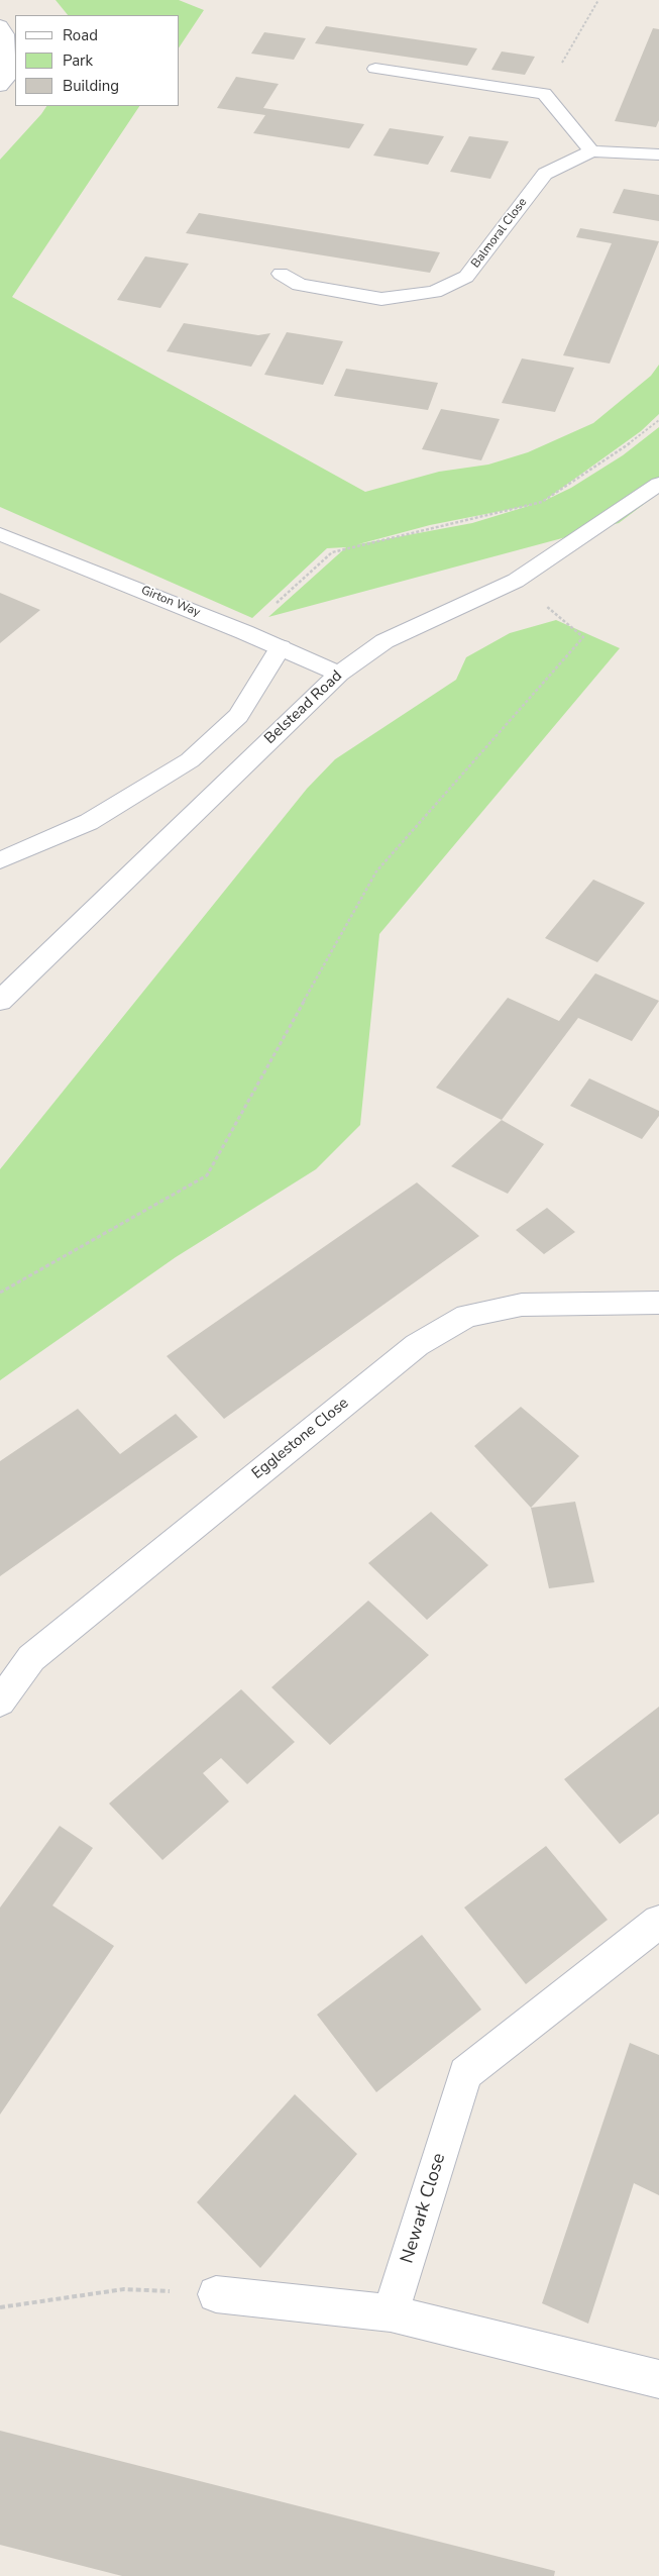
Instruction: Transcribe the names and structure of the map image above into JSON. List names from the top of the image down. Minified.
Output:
{"streets":{"street":["Balmoral Close","Girton Way","Belstead Road","Egglestone Close","Newark Close"]},"crossings":[["Girton Way","Belstead Road"]],"legend":["Road","Park","Building"]}
